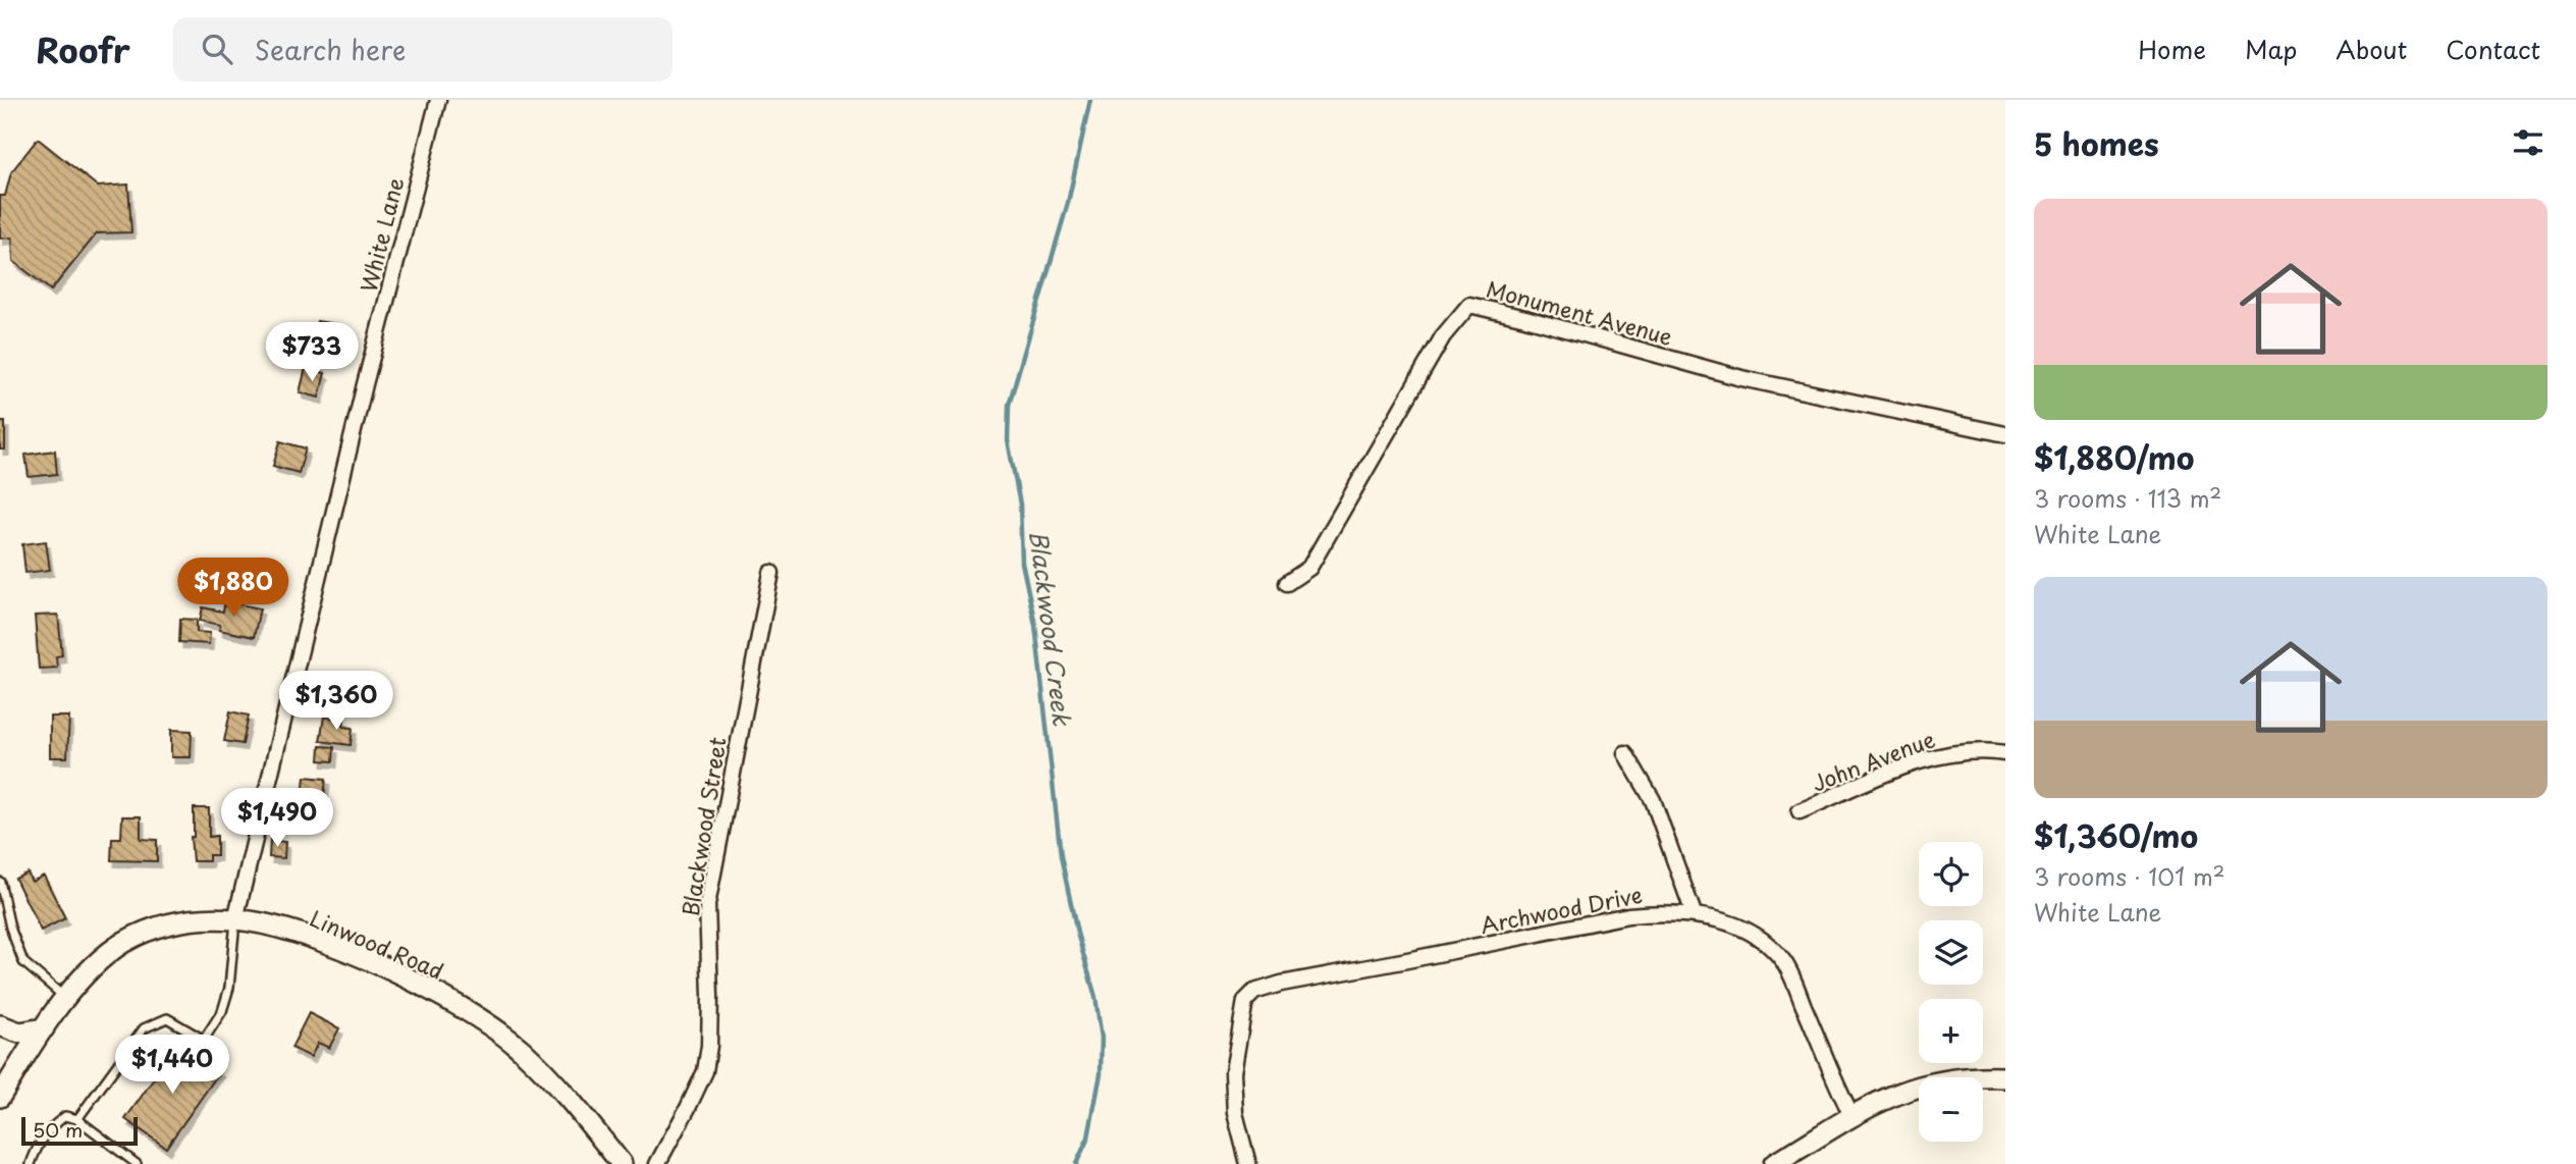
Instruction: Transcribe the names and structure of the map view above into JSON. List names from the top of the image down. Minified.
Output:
{"streets":{"main road":["Linwood Road"],"street":["White Lane","Monument Avenue","John Avenue","Blackwood Street","Archwood Drive"]},"crossings":[["White Lane","Linwood Road"]],"water":["Blackwood Creek"],"scale_bar":"50 m","page":{"header":"Roofr","search":"Search here","nav":["Home","Map","About","Contact"],"heading":"5 homes","list":[{"name":"$1,880/mo","note":"3 rooms · 113 m² · White Lane"},{"name":"$1,360/mo","note":"3 rooms · 101 m² · White Lane"}],"price":["$733","$1,880","$1,360","$1,490","$1,440"],"map_buttons":["+","−"],"scale":"50 m"}}
